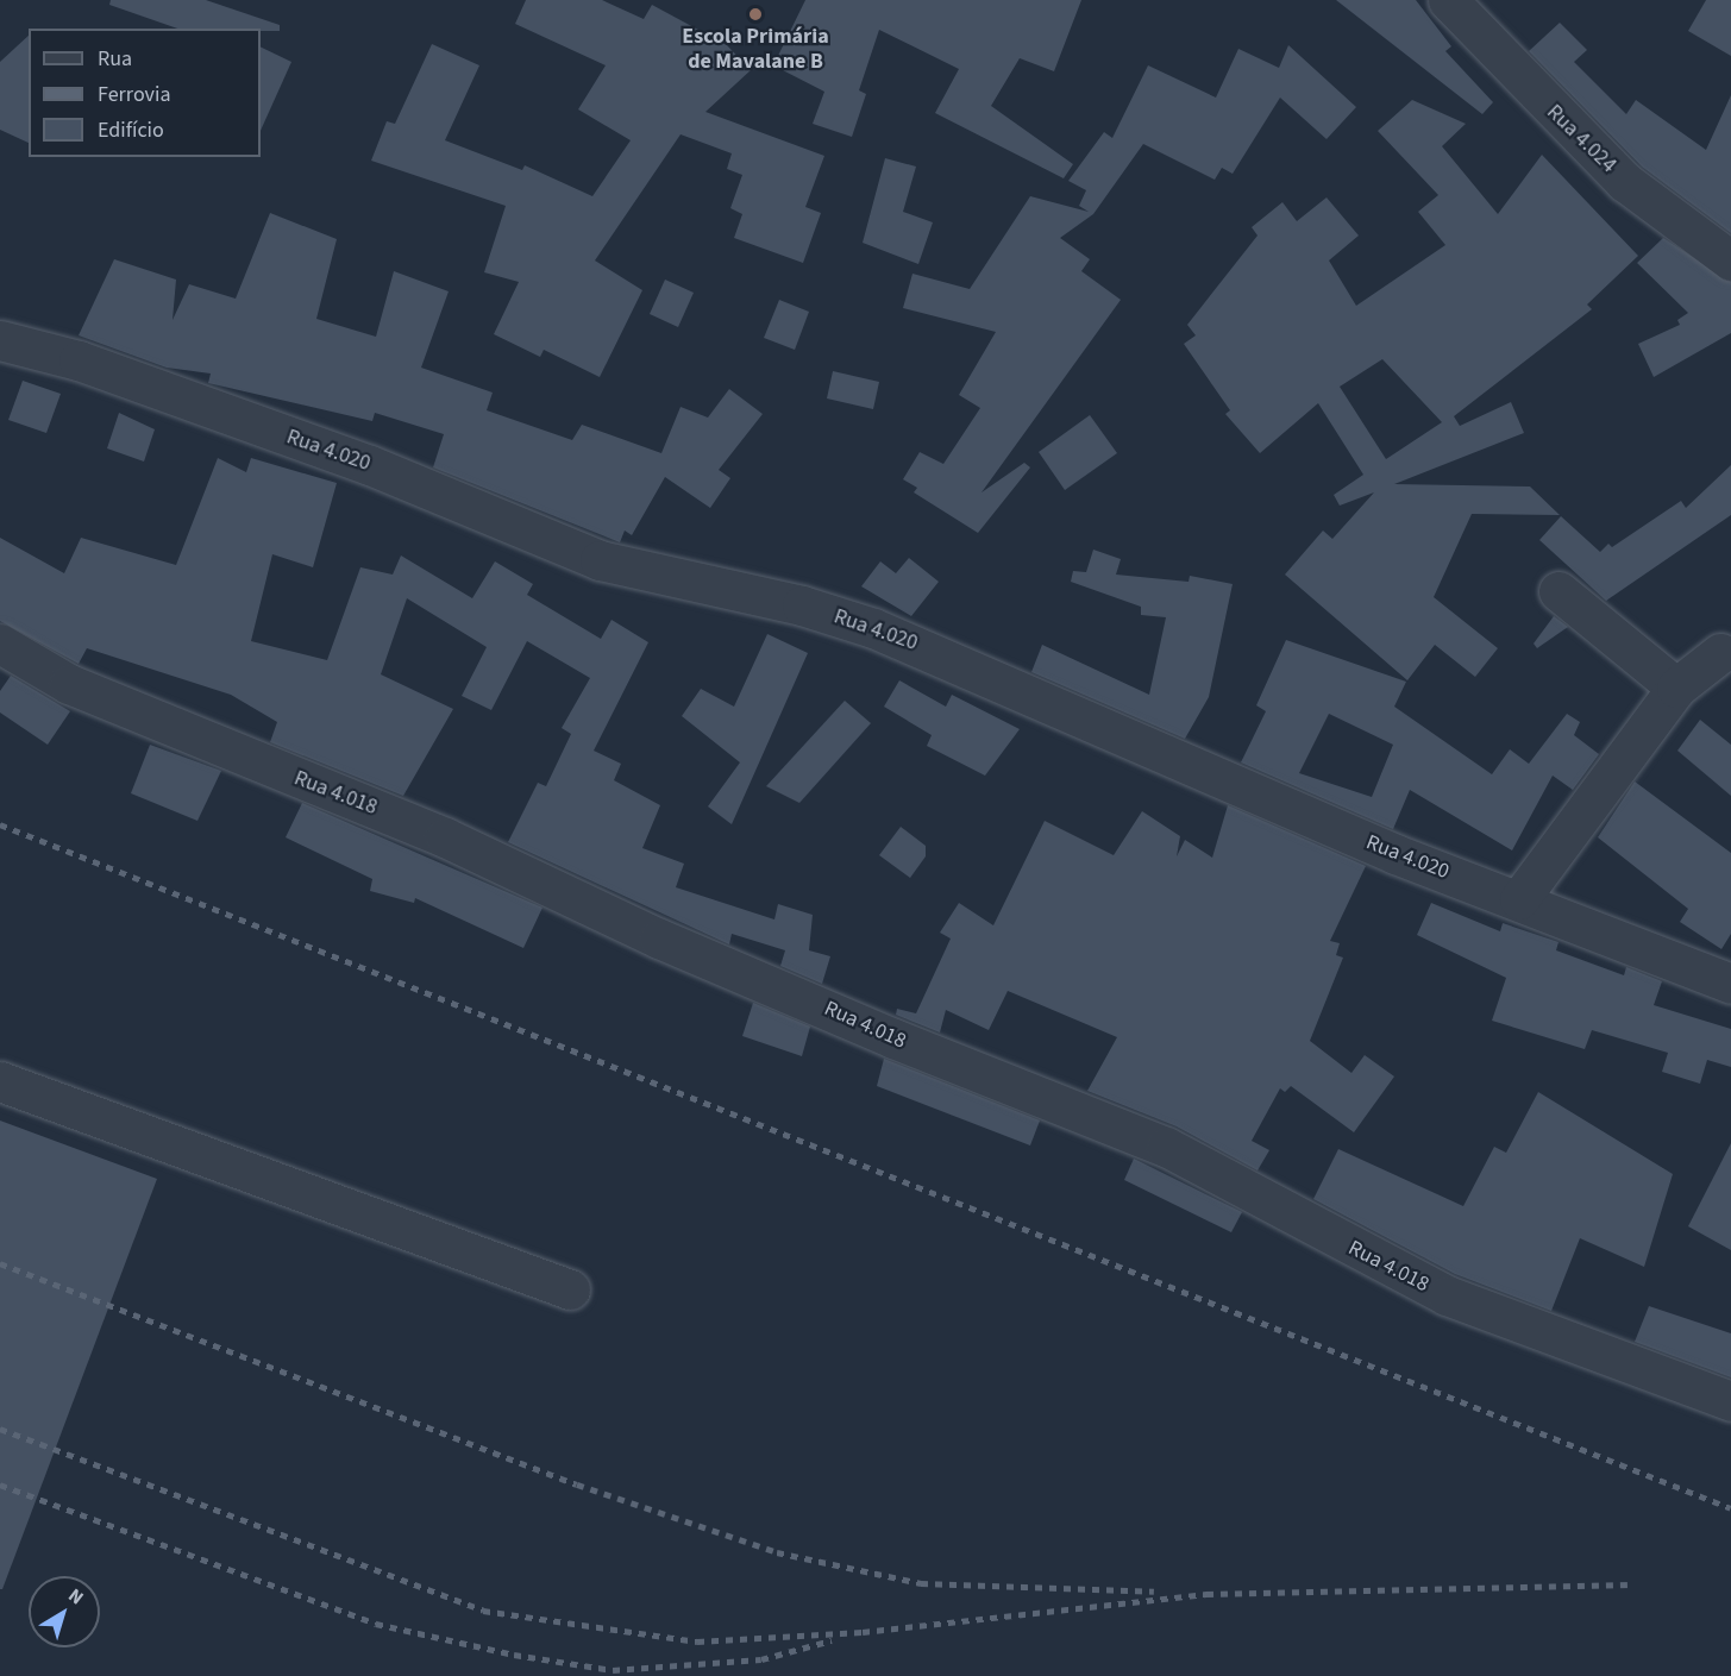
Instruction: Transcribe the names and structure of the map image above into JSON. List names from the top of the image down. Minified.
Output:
{"streets":{"street":["Rua 4.024","Rua 4.020","Rua 4.018"]},"places":["Escola Primária de Mavalane B"],"legend":["Rua","Ferrovia","Edifício"],"north":"top right"}
